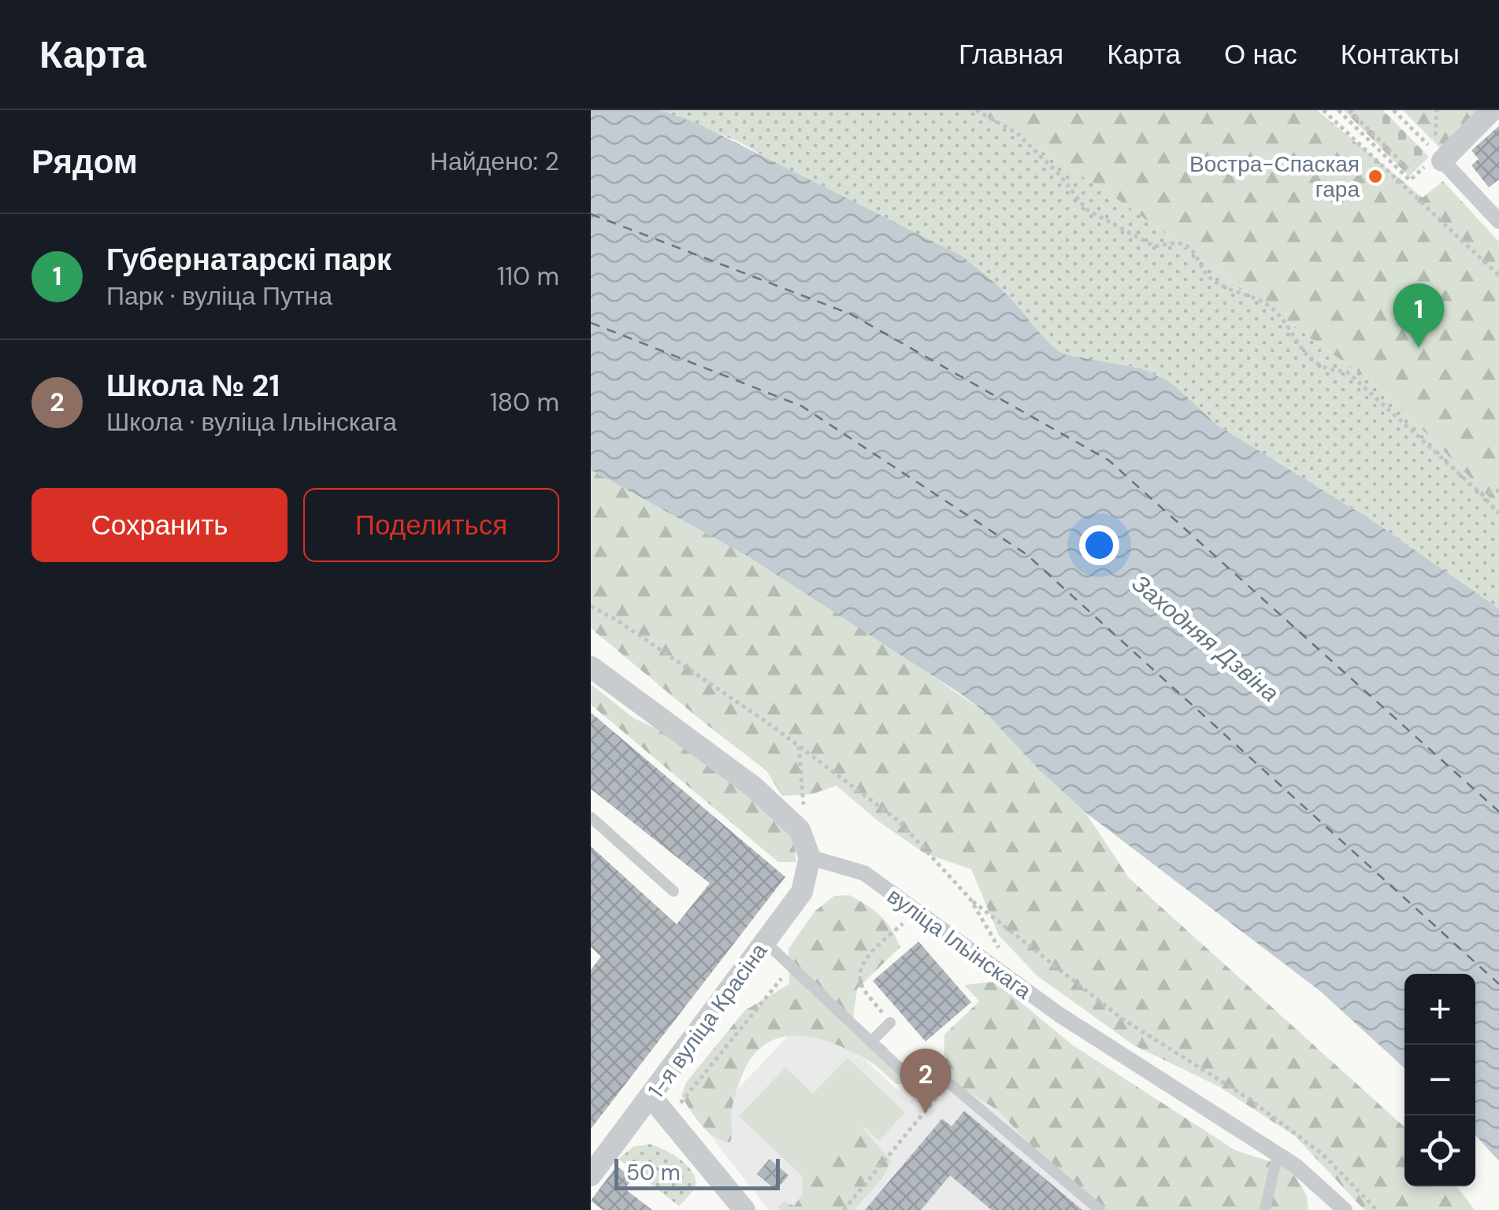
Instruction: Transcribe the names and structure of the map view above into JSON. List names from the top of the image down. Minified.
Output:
{"streets":{"street":["вуліца Ільінскага","1-я вуліца Красіна"]},"crossings":[["вуліца Ільінскага","1-я вуліца Красіна"]],"water":["Заходняя Дзвіна"],"places":["Востра-Спаская гара"],"scale_bar":"50 m","page":{"header":"Карта","nav":["Главная","Карта","О нас","Контакты"],"heading":["Рядом","Найдено: 2"],"list":[{"mark":"1","name":"Губернатарскі парк","note":"Парк · вуліца Путна","value":"110 m"},{"mark":"2","name":"Школа № 21","note":"Школа · вуліца Ільінскага","value":"180 m"}],"pins":["1","2"],"buttons":["Сохранить","Поделиться"],"map_buttons":["+","−"],"scale":"50 m"}}
